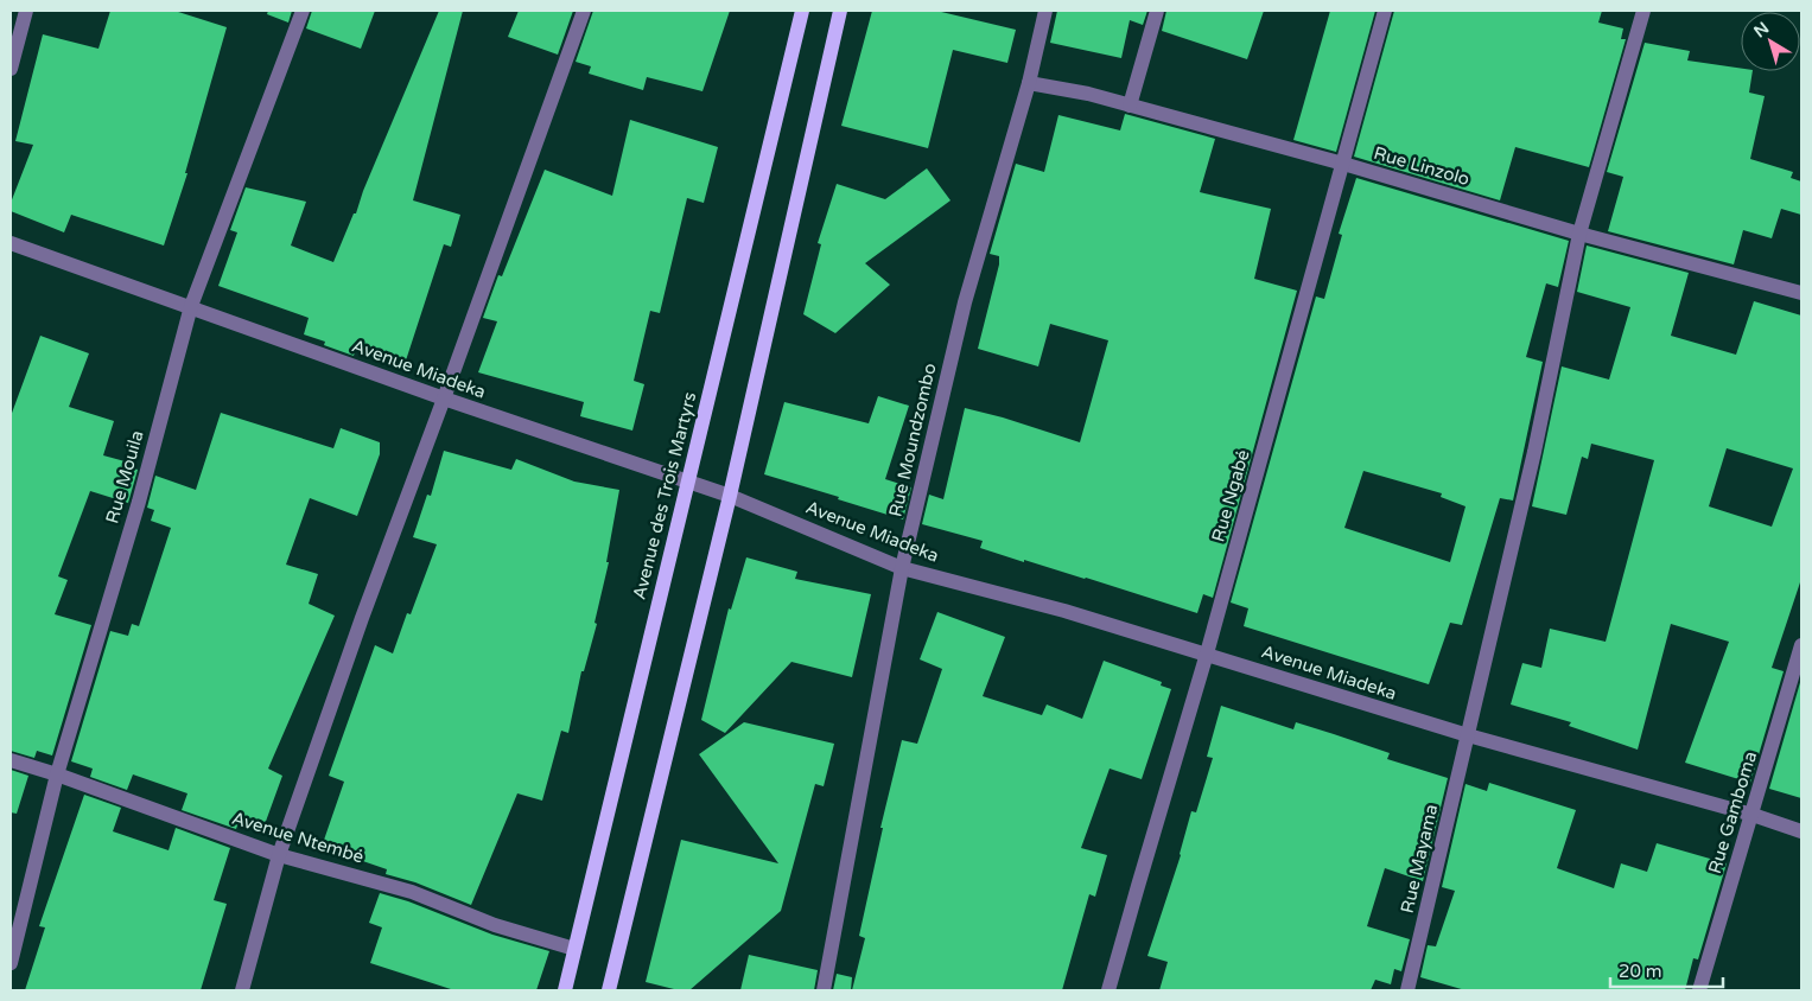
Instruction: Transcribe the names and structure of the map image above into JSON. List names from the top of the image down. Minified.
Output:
{"streets":{"main road":["Avenue des Trois Martyrs"],"street":["Rue Linzolo","Avenue Miadeka","Rue Moundzombo","Rue Mouila","Rue Ngabé","Rue Gamboma","Avenue Ntembé","Rue Mayama"]},"crossings":[["Rue Linzolo","Rue Moundzombo"],["Rue Linzolo","Rue Ngabé"],["Rue Linzolo","Rue Mayama"],["Avenue Miadeka","Rue Moundzombo"],["Avenue Miadeka","Rue Mouila"],["Avenue Miadeka","Avenue des Trois Martyrs"],["Avenue Miadeka","Rue Ngabé"],["Avenue Miadeka","Rue Gamboma"],["Avenue Miadeka","Rue Mayama"],["Rue Mouila","Avenue Ntembé"],["Avenue des Trois Martyrs","Avenue Ntembé"]],"scale_bar":"20 m","north":"top left"}
